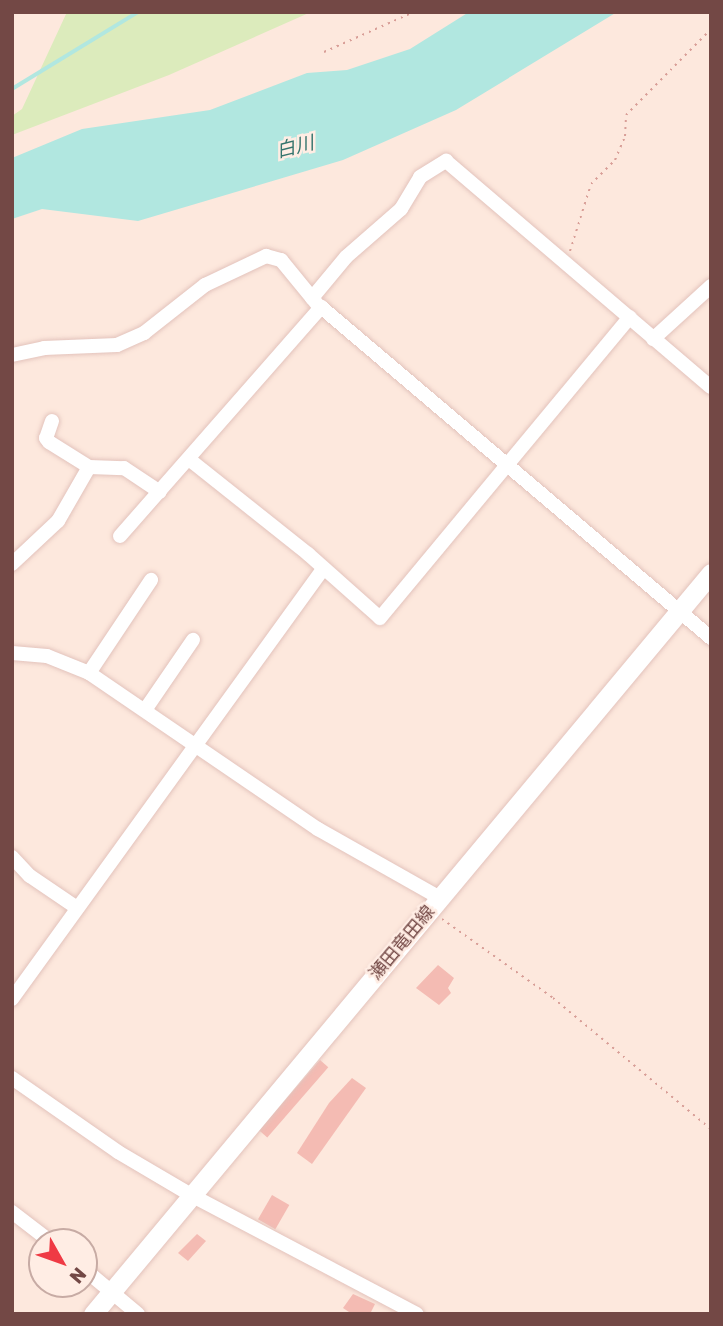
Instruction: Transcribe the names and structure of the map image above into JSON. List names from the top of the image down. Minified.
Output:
{"streets":{"main road":["瀬田竜田線"]},"water":["白川"],"north":"bottom right"}
